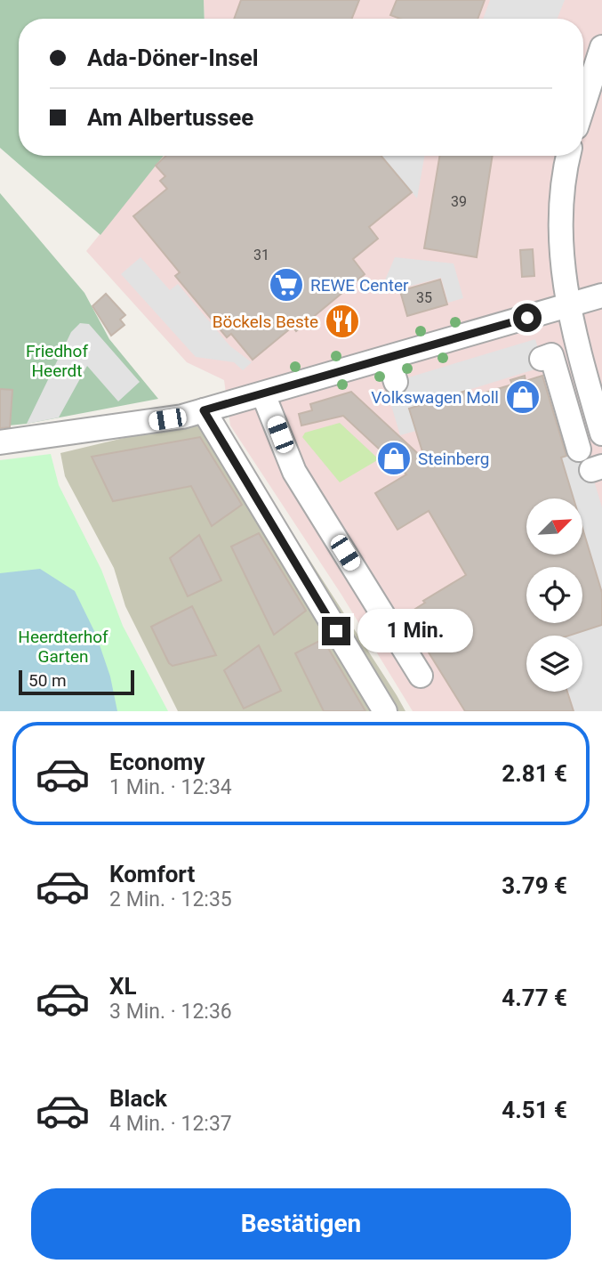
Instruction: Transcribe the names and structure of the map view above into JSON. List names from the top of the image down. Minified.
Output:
{"parks":["Friedhof Heerdt","Heerdterhof Garten"],"places":{"supermarket":["REWE Center"],"restaurant":["Böckels Beste"],"shop":["Volkswagen Moll","Steinberg"]},"house_numbers":["39","31","35"],"scale_bar":"50 m","north":"top right","page":{"banner":["Ada-Döner-Insel","Am Albertussee"],"bubble":"1 Min.","scale":"50 m","list":[{"name":"Economy","note":"1 Min. · 12:34","value":"2.81 €"},{"name":"Komfort","note":"2 Min. · 12:35","value":"3.79 €"},{"name":"XL","note":"3 Min. · 12:36","value":"4.77 €"},{"name":"Black","note":"4 Min. · 12:37","value":"4.51 €"}],"buttons":"Bestätigen"}}
